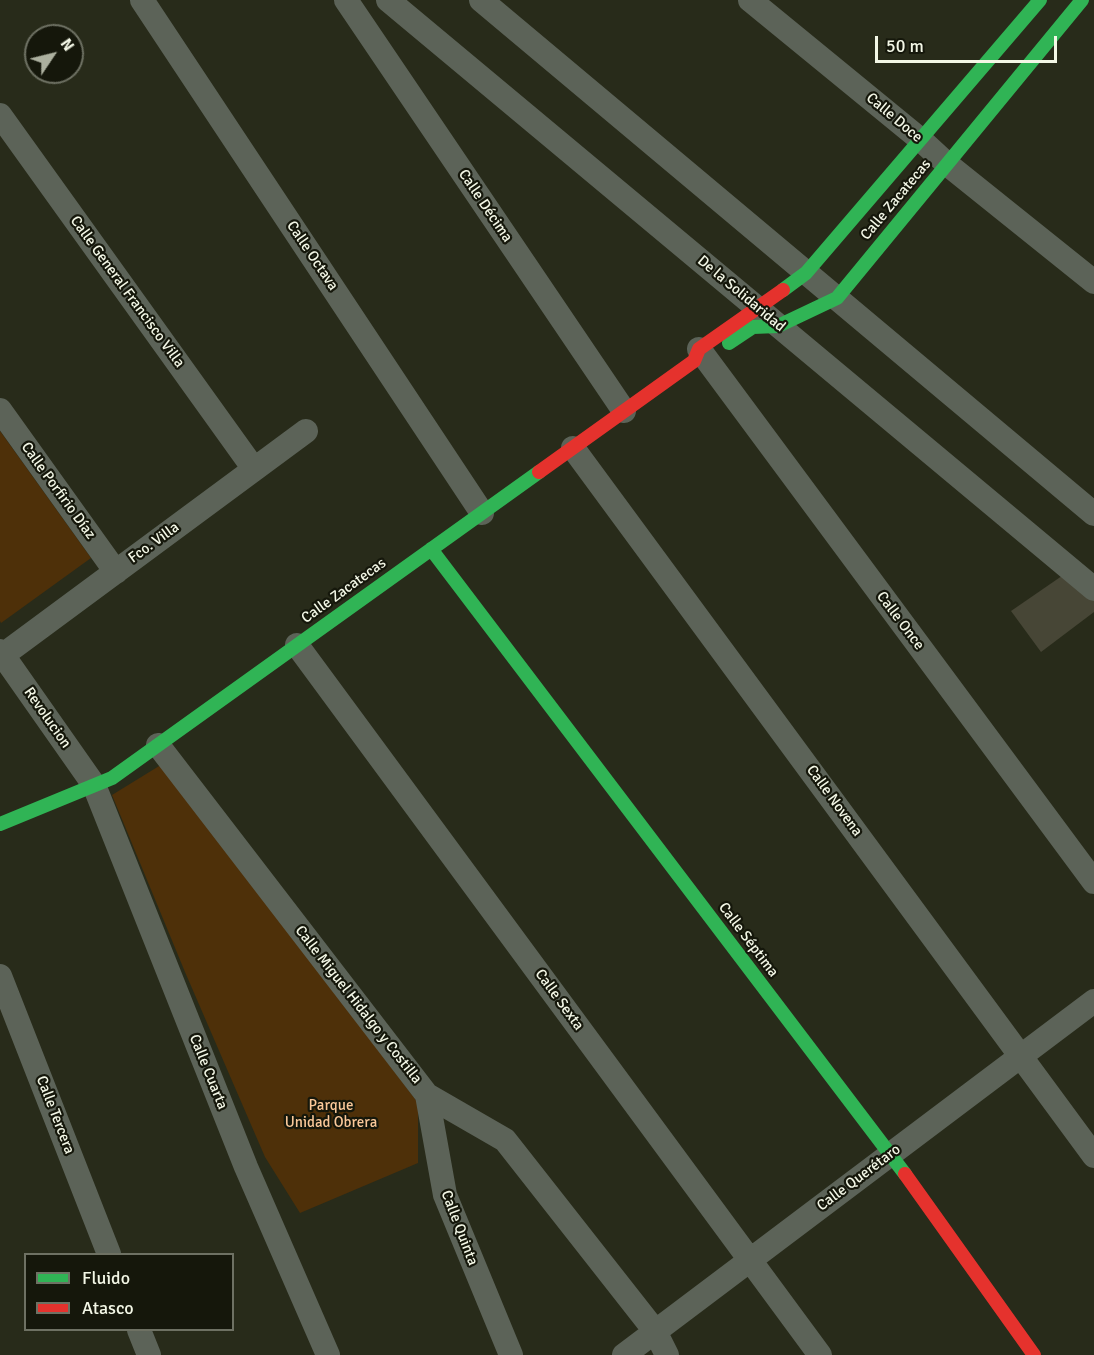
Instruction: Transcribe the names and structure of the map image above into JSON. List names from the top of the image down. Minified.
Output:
{"streets":{"street":["Calle Doce","Calle Zacatecas","Calle Décima","Calle Octava","Calle General Francisco Villa","De la Solidaridad","Calle Porfirio Díaz","Fco. Villa","Calle Once","Revolucion","Calle Novena","Calle Séptima","Calle Sexta","Calle Miguel Hidalgo y Costilla","Calle Cuarta","Calle Tercera","Calle Querétaro","Calle Quinta"]},"crossings":[["Calle Doce","Calle Zacatecas"],["Calle Zacatecas","Calle Décima"],["Calle Zacatecas","Calle Octava"],["Calle Zacatecas","De la Solidaridad"],["Calle Zacatecas","Calle Once"],["Calle Zacatecas","Revolucion"],["Calle Zacatecas","Calle Novena"],["Calle Zacatecas","Calle Séptima"],["Calle Zacatecas","Calle Sexta"],["Calle Zacatecas","Calle Miguel Hidalgo y Costilla"],["Calle Zacatecas","Calle Cuarta"],["Calle General Francisco Villa","Fco. Villa"],["Calle Porfirio Díaz","Fco. Villa"],["Fco. Villa","Revolucion"],["Revolucion","Calle Cuarta"],["Calle Novena","Calle Querétaro"],["Calle Séptima","Calle Querétaro"],["Calle Sexta","Calle Querétaro"],["Calle Miguel Hidalgo y Costilla","Calle Querétaro"],["Calle Miguel Hidalgo y Costilla","Calle Quinta"]],"parks":["Parque Unidad Obrera"],"legend":["Fluido","Atasco"],"scale_bar":"50 m","north":"top right"}
